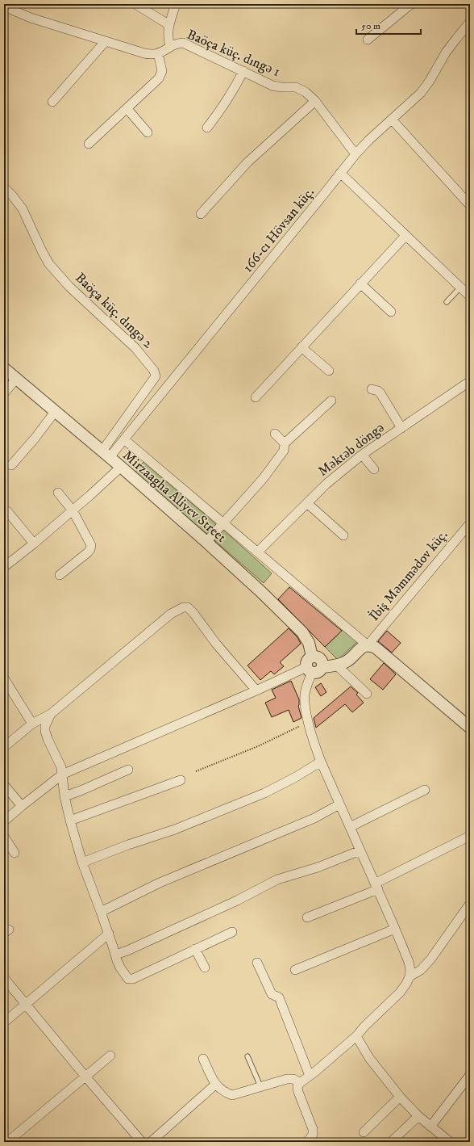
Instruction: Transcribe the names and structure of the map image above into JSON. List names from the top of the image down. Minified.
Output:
{"streets":{"street":["Baöça küç. dıngə 1","166-cı Hövsan küç.","Baöça küç. dıngə 2","Məktəb döngə","Mirzaagha Aliyev Street","İbiş Məmmədov küç."]},"crossings":[["Baöça küç. dıngə 1","166-cı Hövsan küç."],["166-cı Hövsan küç.","Baöça küç. dıngə 2"],["166-cı Hövsan küç.","Mirzaagha Aliyev Street"],["Baöça küç. dıngə 2","Mirzaagha Aliyev Street"]],"scale_bar":"50 m"}
